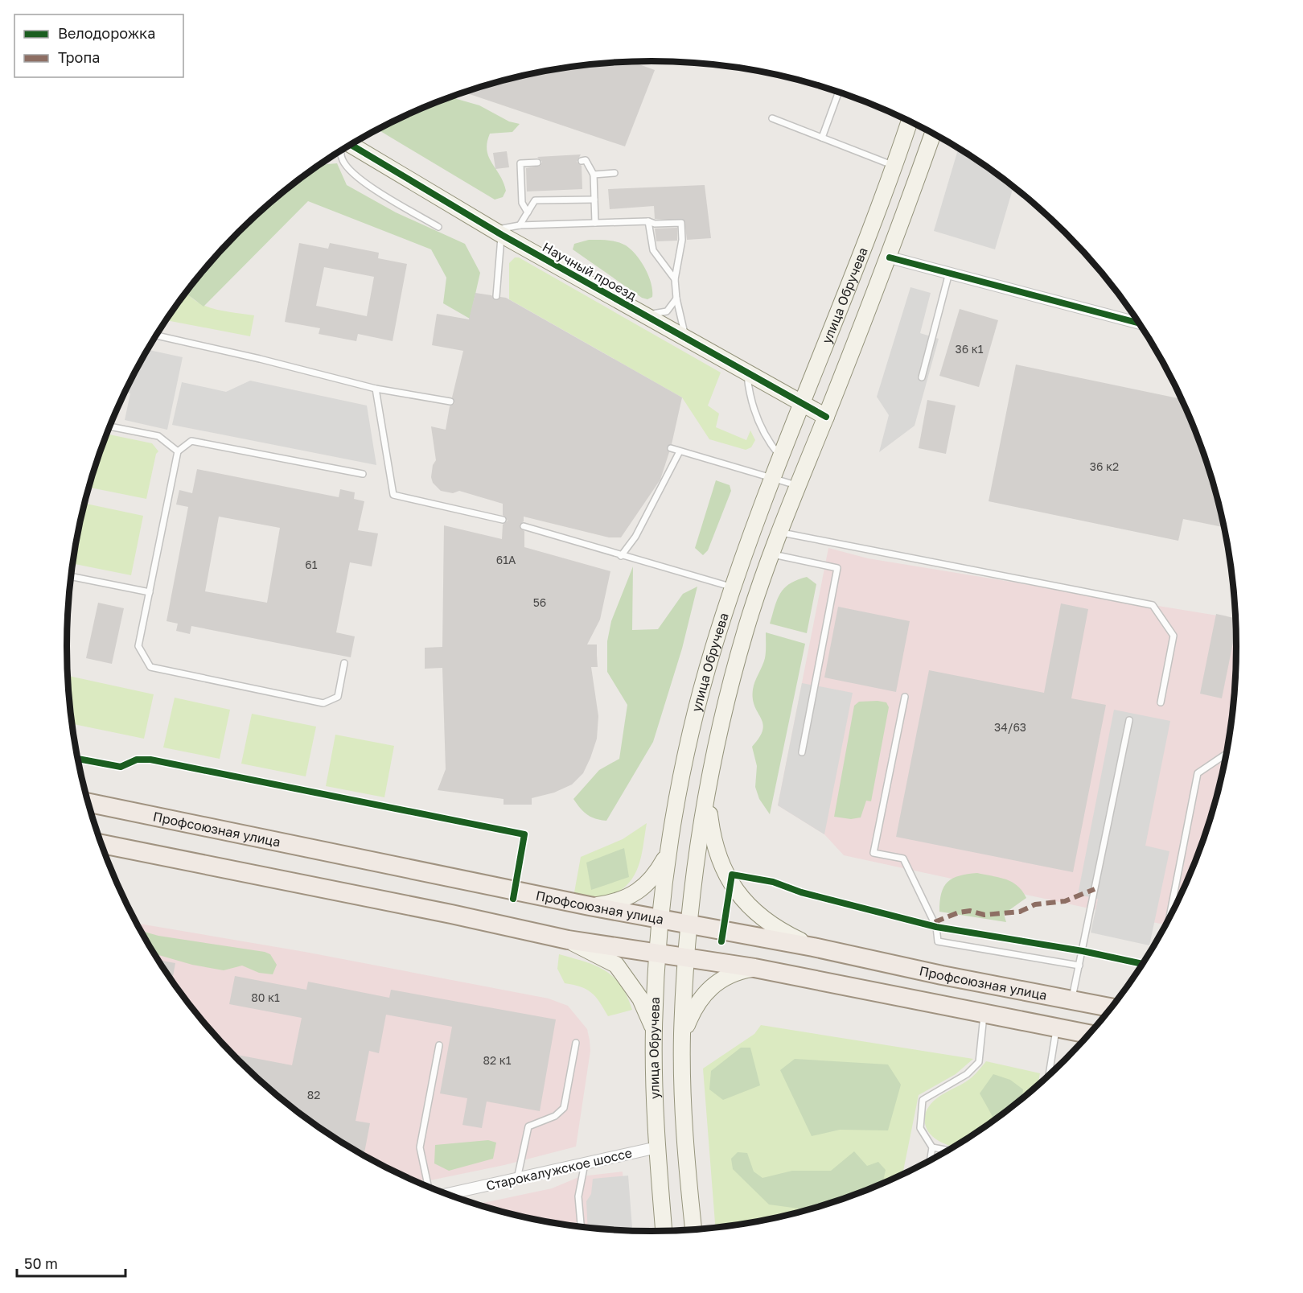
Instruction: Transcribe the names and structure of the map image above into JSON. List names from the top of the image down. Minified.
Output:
{"streets":{"main road":["Научный проезд","улица Обручева","Профсоюзная улица"],"street":["Старокалужское шоссе"]},"crossings":[["Научный проезд","улица Обручева"],["улица Обручева","Профсоюзная улица"],["улица Обручева","Старокалужское шоссе"]],"house_numbers":["36 к1","36 к2","61А","61","56","34/63","80 к1","82 к1","82"],"legend":["Велодорожка","Тропа"],"scale_bar":"50 m"}
